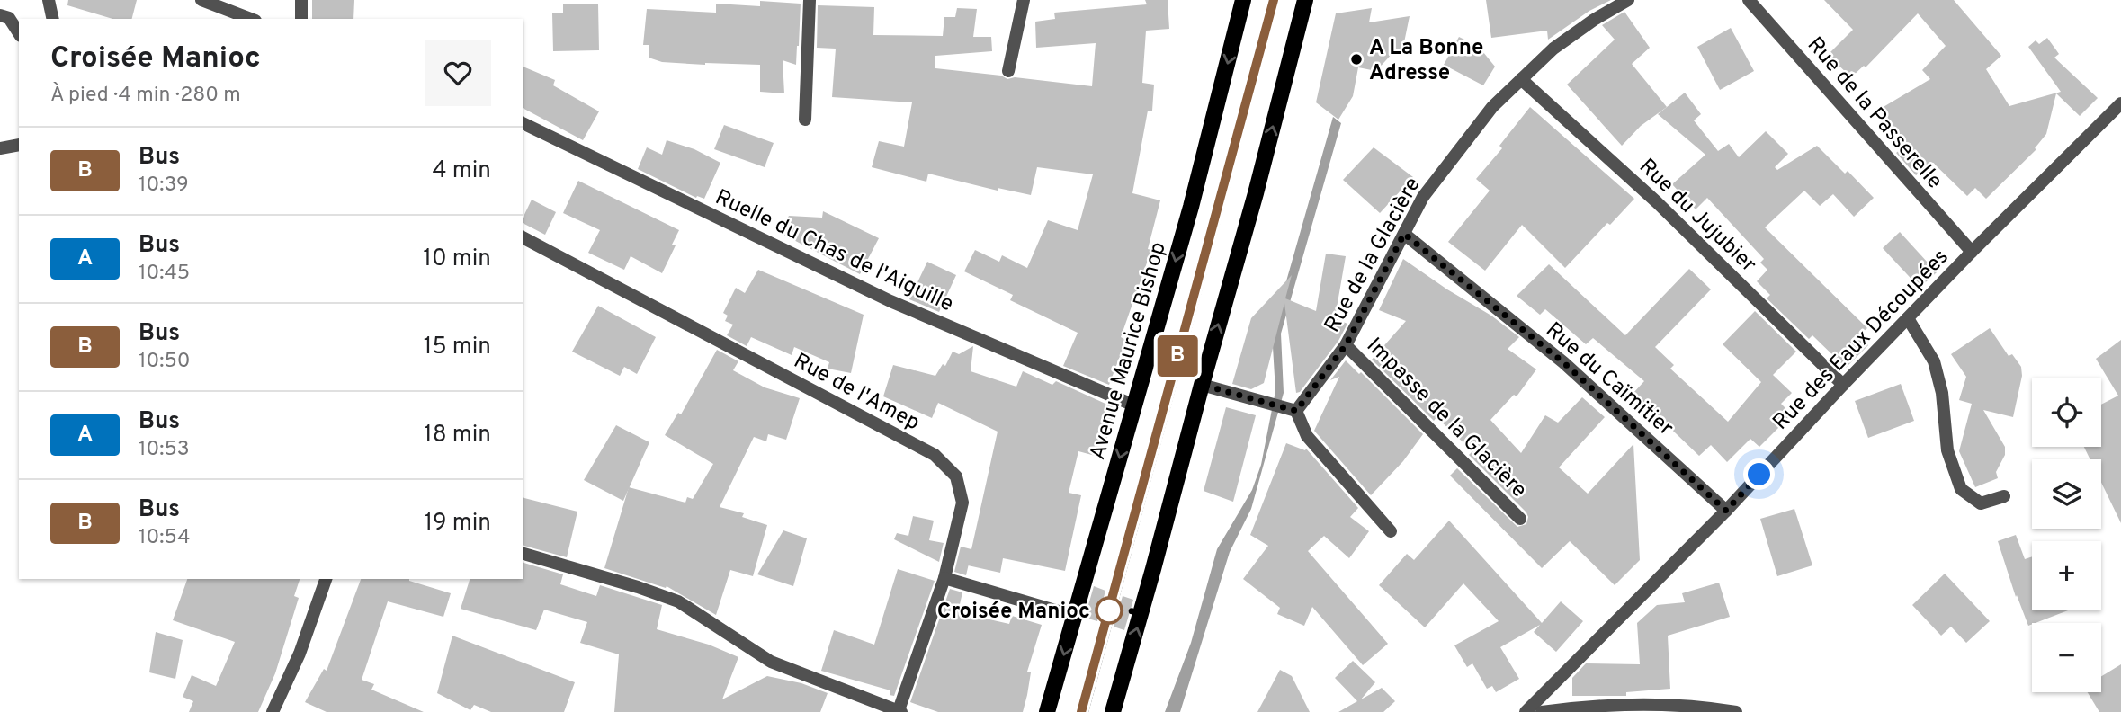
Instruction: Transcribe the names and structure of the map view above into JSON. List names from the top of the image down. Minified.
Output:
{"streets":{"main road":["Avenue Maurice Bishop"],"street":["Rue de la Passerelle","Rue du Jujubier","Ruelle du Chas de l'Aiguille","Rue de la Glacière","Rue des Eaux Découpées","Rue du Caïmitier","Rue de l'Amep","Impasse de la Glacière"]},"crossings":[["Rue de la Passerelle","Rue des Eaux Découpées"],["Rue du Jujubier","Rue de la Glacière"],["Rue du Jujubier","Rue des Eaux Découpées"],["Ruelle du Chas de l'Aiguille","Avenue Maurice Bishop"],["Rue de la Glacière","Rue du Caïmitier"],["Rue de la Glacière","Impasse de la Glacière"],["Rue des Eaux Découpées","Rue du Caïmitier"]],"places":["A La Bonne Adresse","Croisée Manioc"],"lines":["bus line B"],"page":{"on_map":"B","heading":["Croisée Manioc","À pied · 4 min · 280 m"],"list":[{"mark":"B","name":"Bus","note":"10:39","value":"4 min"},{"mark":"A","name":"Bus","note":"10:45","value":"10 min"},{"mark":"B","name":"Bus","note":"10:50","value":"15 min"},{"mark":"A","name":"Bus","note":"10:53","value":"18 min"},{"mark":"B","name":"Bus","note":"10:54","value":"19 min"}],"map_buttons":["+","−"]}}
